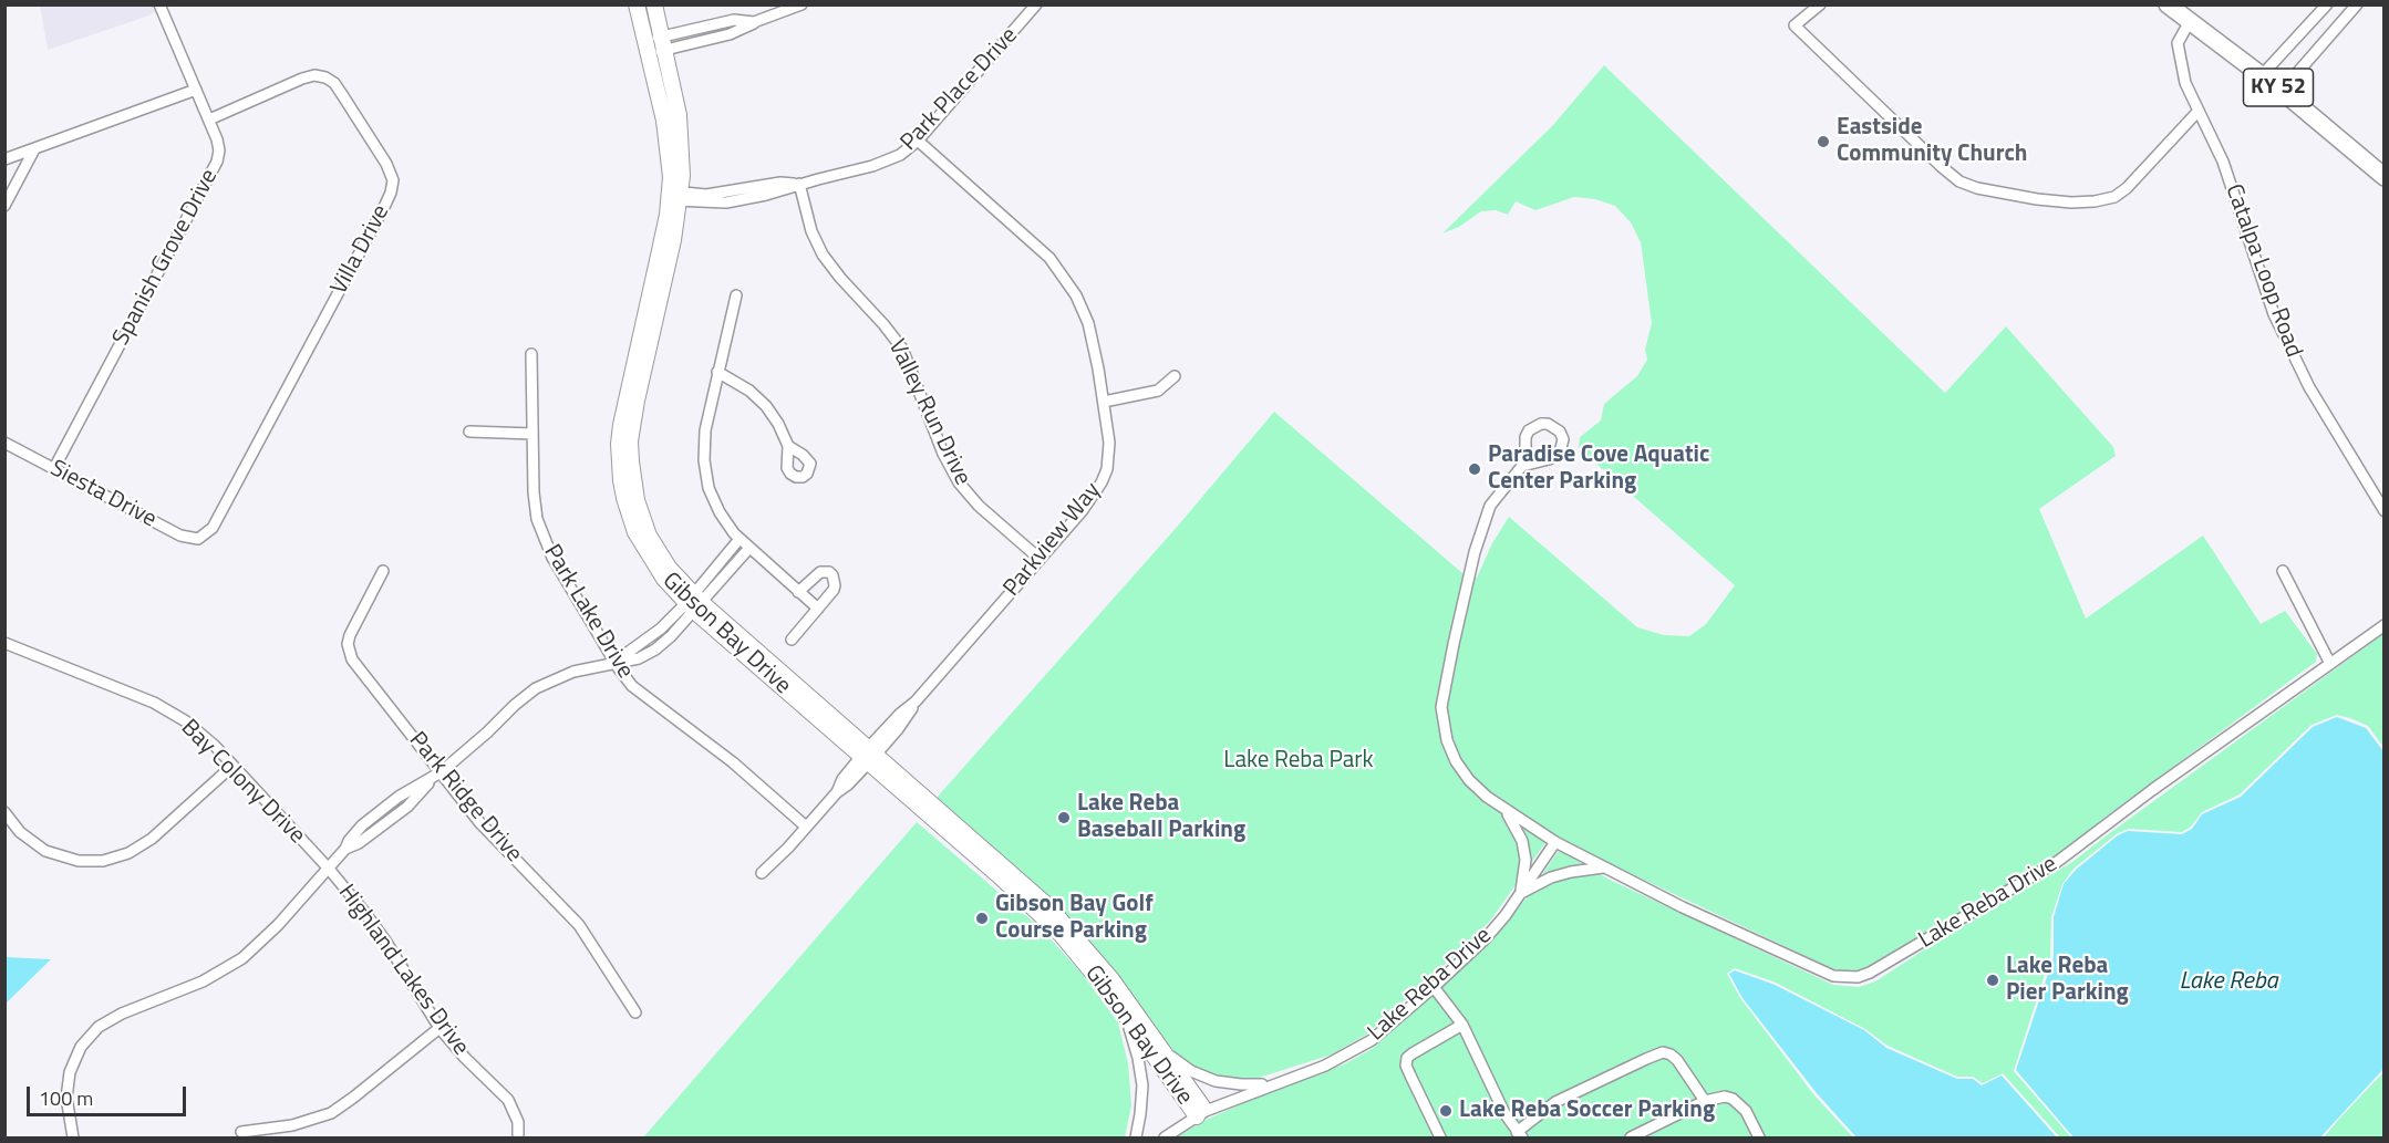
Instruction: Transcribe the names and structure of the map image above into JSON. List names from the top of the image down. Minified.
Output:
{"streets":{"main road":["KY 52"],"street":["Park Place Drive","Villa Drive","Spanish Grove Drive","Catalpa Loop Road","Valley Run Drive","Siesta Drive","Parkview Way","Park Lake Drive","Gibson Bay Drive","Bay Colony Drive","Park Ridge Drive","Lake Reba Drive","Highland Lakes Drive"]},"crossings":[["KY 52","Catalpa Loop Road"],["Park Place Drive","Valley Run Drive"],["Park Place Drive","Parkview Way"],["Park Place Drive","Gibson Bay Drive"],["Villa Drive","Spanish Grove Drive"],["Villa Drive","Siesta Drive"],["Spanish Grove Drive","Siesta Drive"],["Valley Run Drive","Parkview Way"],["Parkview Way","Park Lake Drive"],["Parkview Way","Gibson Bay Drive"],["Park Lake Drive","Highland Lakes Drive"],["Gibson Bay Drive","Lake Reba Drive"],["Gibson Bay Drive","Highland Lakes Drive"],["Bay Colony Drive","Highland Lakes Drive"],["Park Ridge Drive","Highland Lakes Drive"]],"water":["Lake Reba"],"parks":["Lake Reba Park"],"places":["Eastside Community Church","Paradise Cove Aquatic Center Parking","Lake Reba Baseball Parking","Gibson Bay Golf Course Parking","Lake Reba Pier Parking","Lake Reba Soccer Parking"],"scale_bar":"100 m"}
